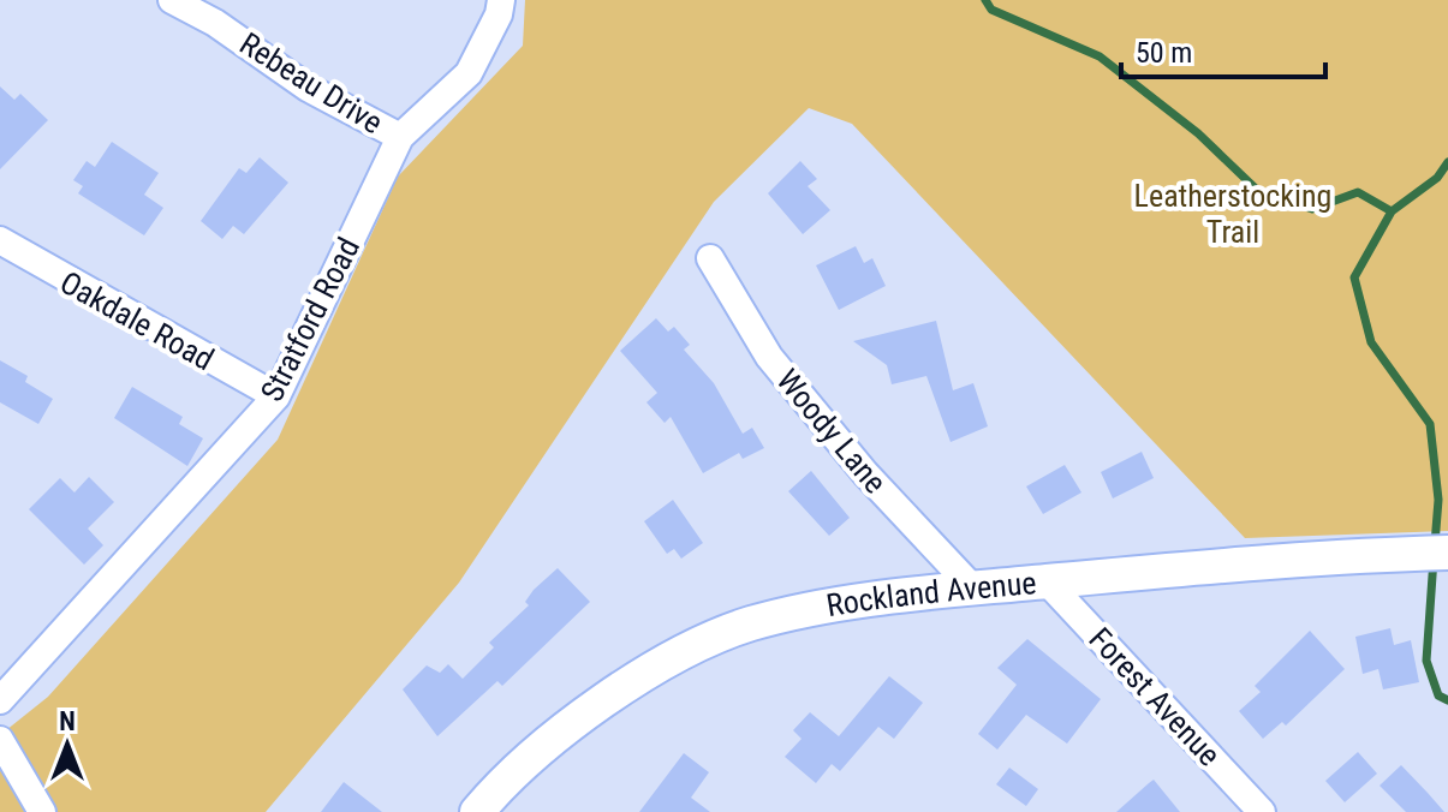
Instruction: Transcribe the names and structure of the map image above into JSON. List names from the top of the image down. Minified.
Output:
{"streets":{"street":["Rebeau Drive","Stratford Road","Oakdale Road","Woody Lane","Rockland Avenue","Forest Avenue"]},"crossings":[["Rebeau Drive","Stratford Road"],["Stratford Road","Oakdale Road"],["Woody Lane","Rockland Avenue"],["Rockland Avenue","Forest Avenue"]],"parks":["Leatherstocking Trail"],"scale_bar":"50 m","north":"top"}
